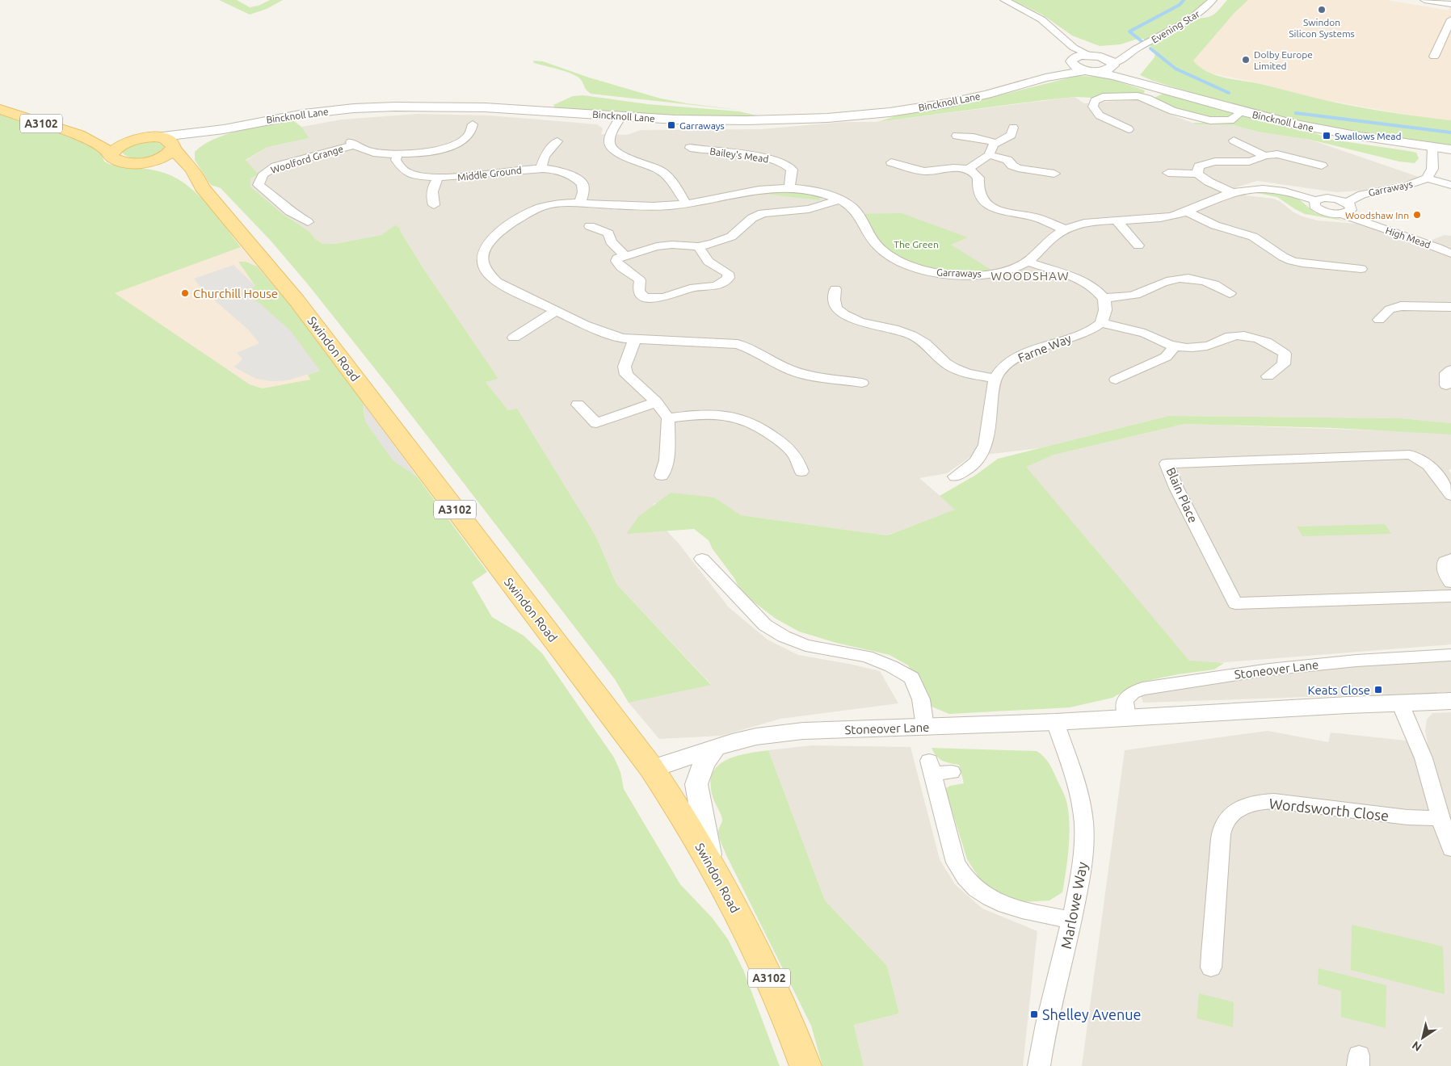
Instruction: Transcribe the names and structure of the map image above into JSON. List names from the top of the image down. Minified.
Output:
{"streets":{"main road":["A3102","Swindon Road"],"street":["Evening Star","Bincknoll Lane","Bailey's Mead","Woolford Grange","Middle Ground","Garraways","High Mead","Farne Way","Blain Place","Stoneover Lane","Wordsworth Close","Marlowe Way"]},"crossings":[["Evening Star","Bincknoll Lane"],["Bincknoll Lane","Garraways"],["Bincknoll Lane","Swindon Road"],["A3102","Swindon Road"],["Bailey's Mead","Garraways"],["Middle Ground","Garraways"],["Garraways","High Mead"],["Swindon Road","Stoneover Lane"],["Stoneover Lane","Marlowe Way"]],"districts":["WOODSHAW"],"parks":["The Green"],"places":{"other":["Swindon Silicon Systems","Dolby Europe Limited","Woodshaw Inn","Churchill House"],"transit":["Garraways","Swallows Mead","Keats Close","Shelley Avenue"]},"north":"bottom left"}
